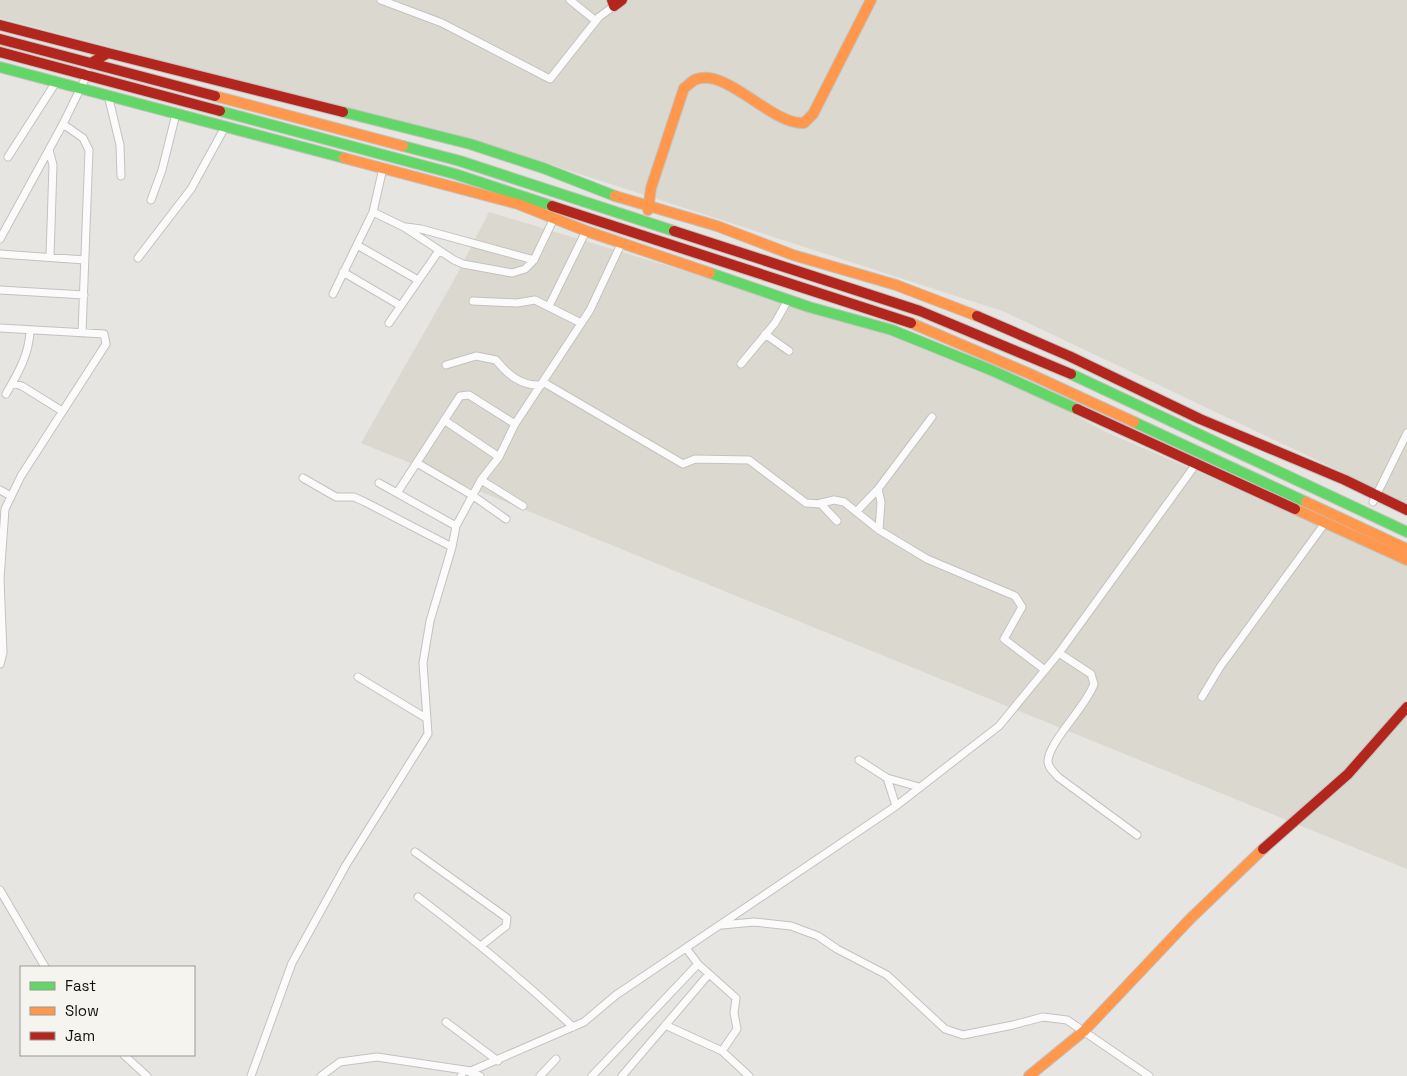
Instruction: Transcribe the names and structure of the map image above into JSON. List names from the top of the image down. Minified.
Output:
{"legend":["Fast","Slow","Jam"]}
